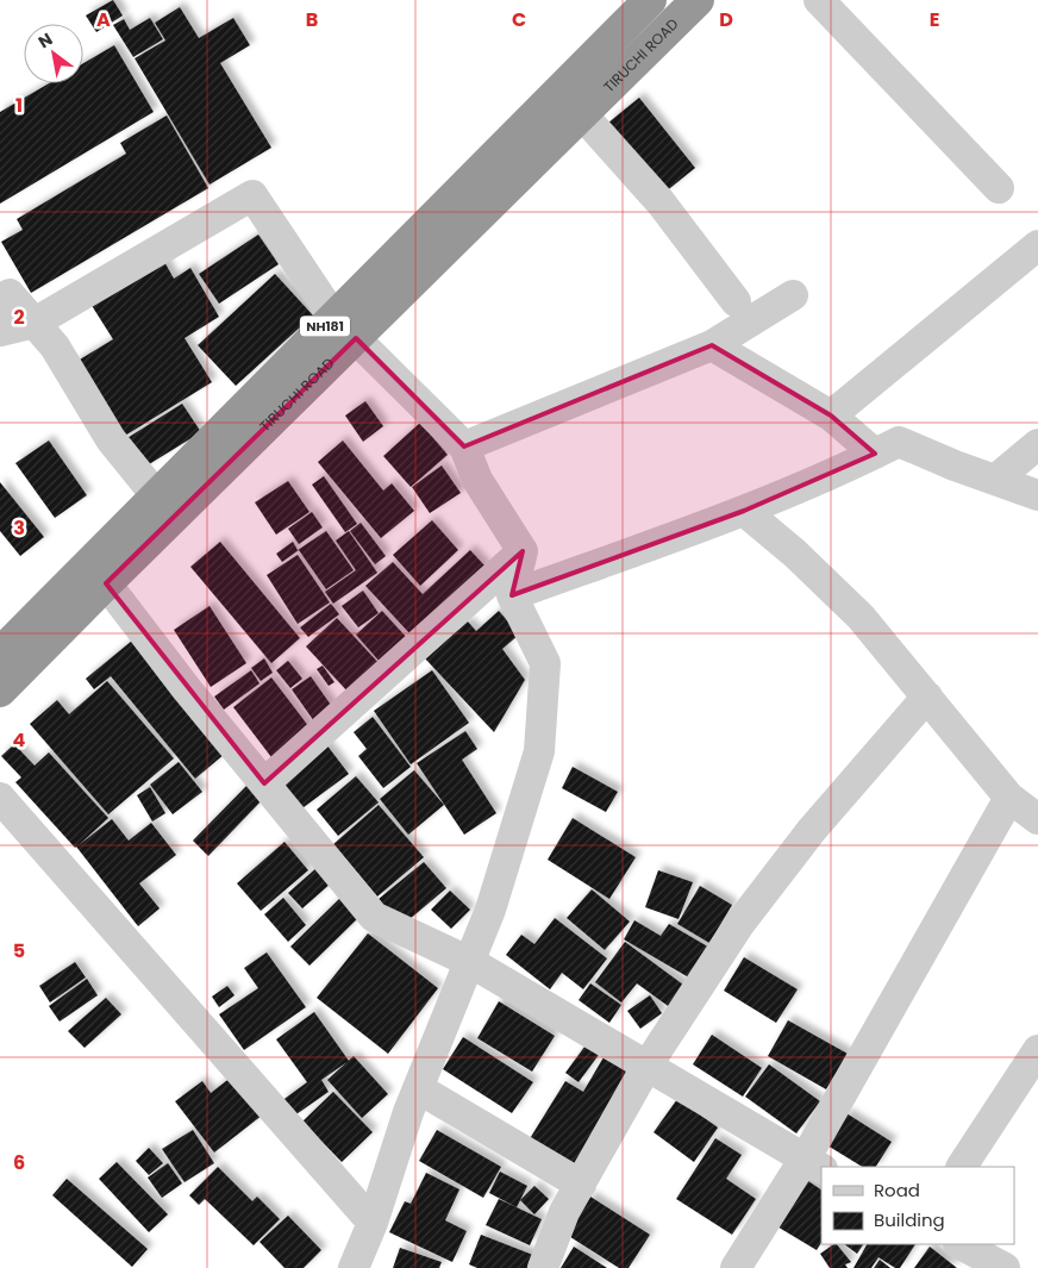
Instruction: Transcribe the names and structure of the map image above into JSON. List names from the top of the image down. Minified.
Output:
{"streets":{"highway":["TIRUCHI ROAD","NH181"]},"legend":["Road","Building"],"north":"top left","grid":{"columns":["A","B","C","D","E"],"rows":["1","2","3","4","5","6"]}}
